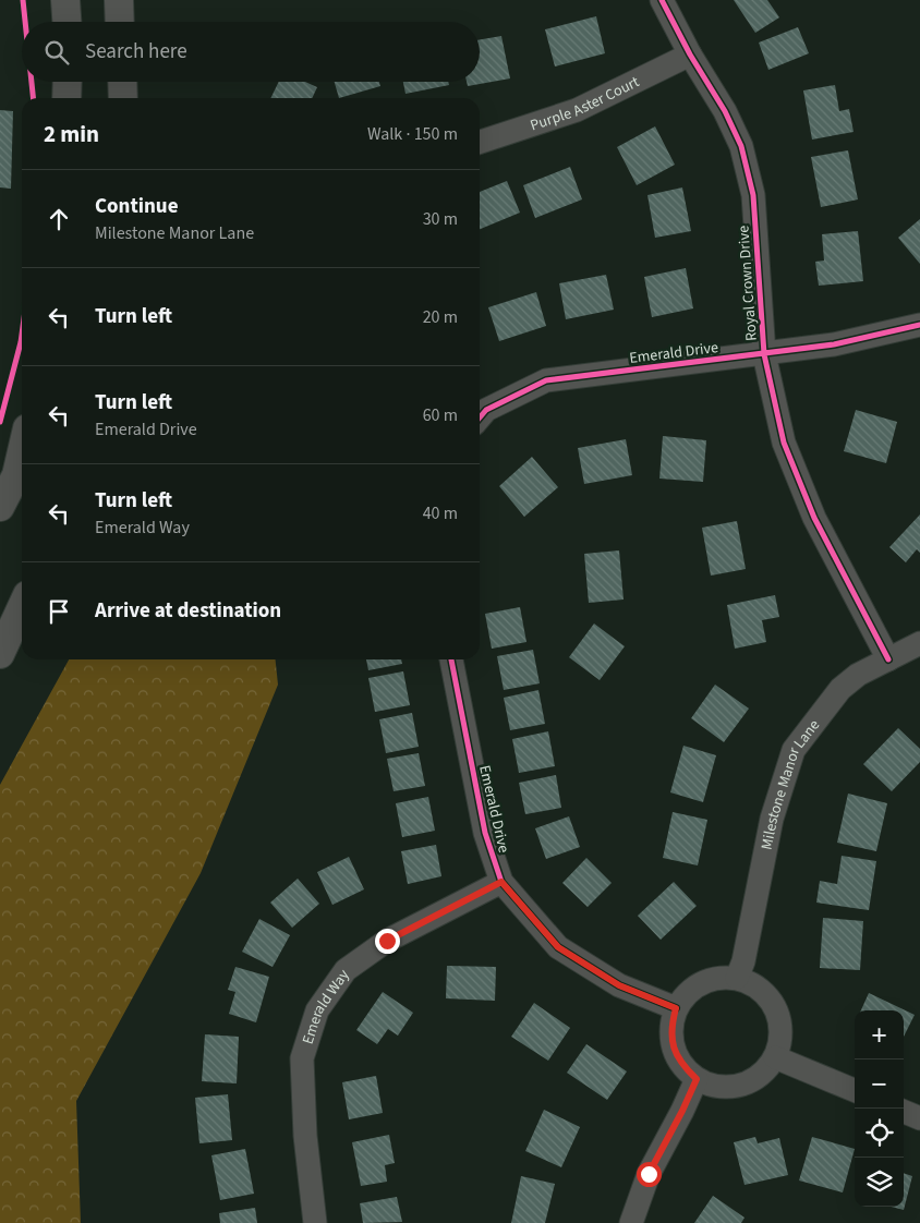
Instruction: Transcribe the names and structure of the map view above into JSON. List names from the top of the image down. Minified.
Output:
{"streets":{"street":["Purple Aster Court","Royal Crown Drive","Emerald Drive","Milestone Manor Lane","Emerald Way"]},"crossings":[["Purple Aster Court","Royal Crown Drive"],["Royal Crown Drive","Emerald Drive"],["Royal Crown Drive","Milestone Manor Lane"],["Emerald Drive","Milestone Manor Lane"],["Emerald Drive","Emerald Way"]],"page":{"search":"Search here","heading":["2 min","Walk · 150 m"],"list":[["Continue","Milestone Manor Lane","30 m"],["Turn left","20 m"],["Turn left","Emerald Drive","60 m"],["Turn left","Emerald Way","40 m"],"Arrive at destination"],"map_buttons":["+","−"]}}
